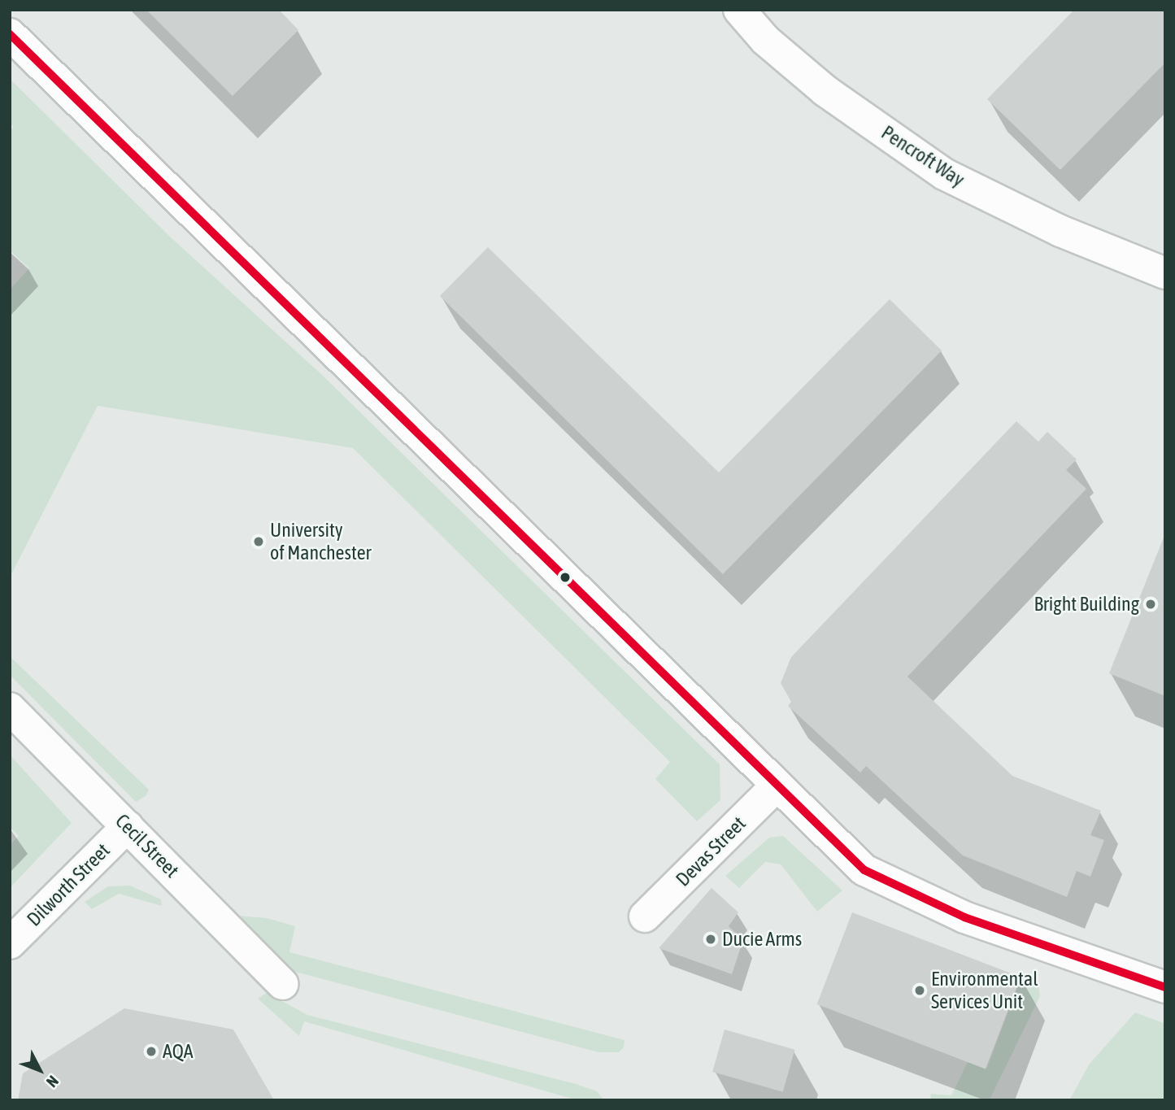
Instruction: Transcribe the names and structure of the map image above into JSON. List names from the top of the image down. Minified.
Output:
{"streets":{"street":["Pencroft Way","Cecil Street","Devas Street","Dilworth Street"]},"crossings":[["Cecil Street","Dilworth Street"]],"places":["University of Manchester","Bright Building","Ducie Arms","Environmental Services Unit","AQA"],"north":"bottom right"}
